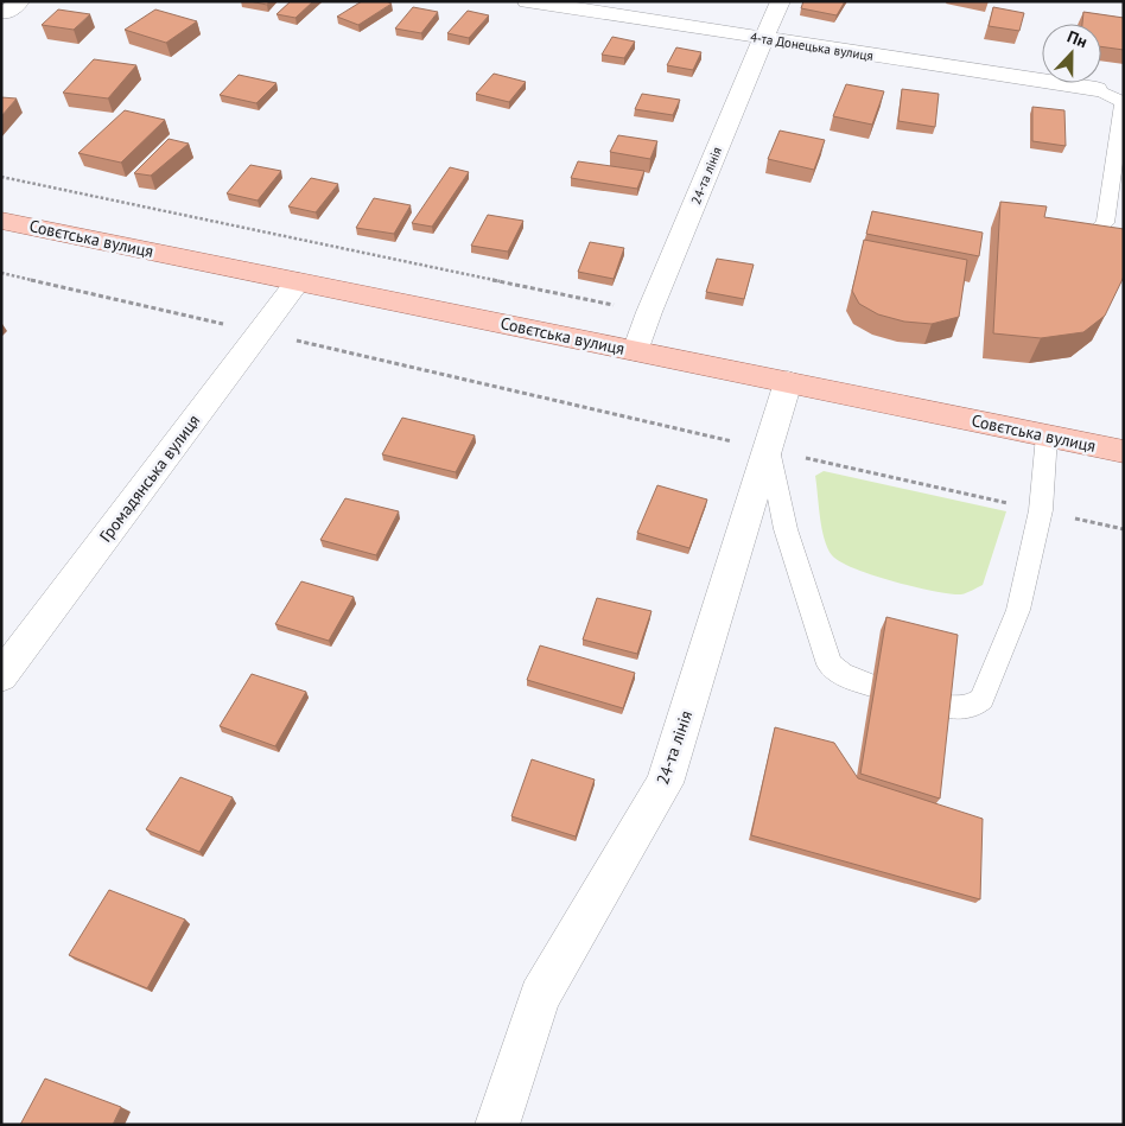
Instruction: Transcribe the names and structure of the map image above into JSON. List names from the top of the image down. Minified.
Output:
{"streets":{"main road":["Совєтська вулиця"],"street":["4-та Донецька вулиця","24-та лінія","Громадянська вулиця"]},"crossings":[["4-та Донецька вулиця","24-та лінія"],["24-та лінія","Совєтська вулиця"],["Совєтська вулиця","Громадянська вулиця"]],"north":"top"}
